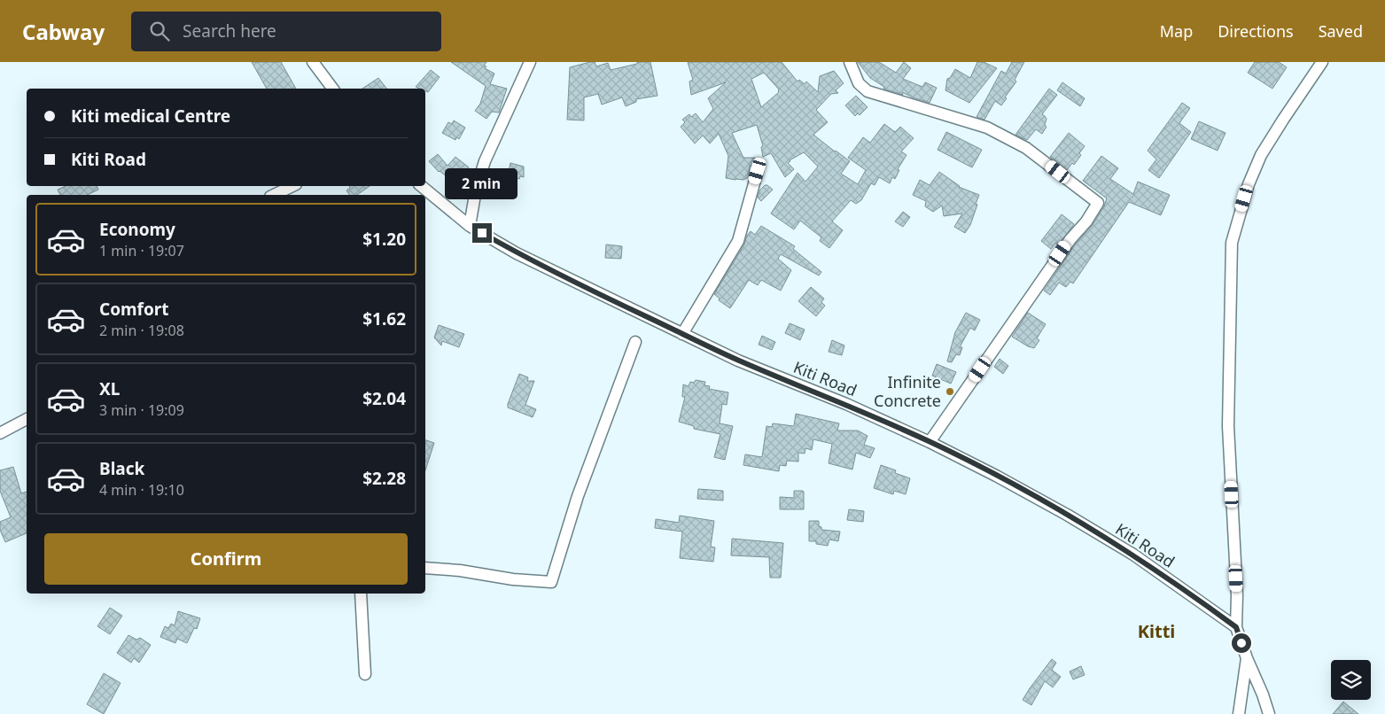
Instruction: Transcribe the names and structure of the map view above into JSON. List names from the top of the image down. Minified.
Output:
{"streets":{"street":["Kiti Road"]},"districts":["Kitti"],"places":["Infinite Concrete"],"page":{"header":"Cabway","search":"Search here","nav":["Map","Directions","Saved"],"banner":["Kiti medical Centre","Kiti Road"],"bubble":"2 min","list":[{"name":"Economy","note":"1 min · 19:07","value":"$1.20"},{"name":"Comfort","note":"2 min · 19:08","value":"$1.62"},{"name":"XL","note":"3 min · 19:09","value":"$2.04"},{"name":"Black","note":"4 min · 19:10","value":"$2.28"}],"buttons":"Confirm"}}
